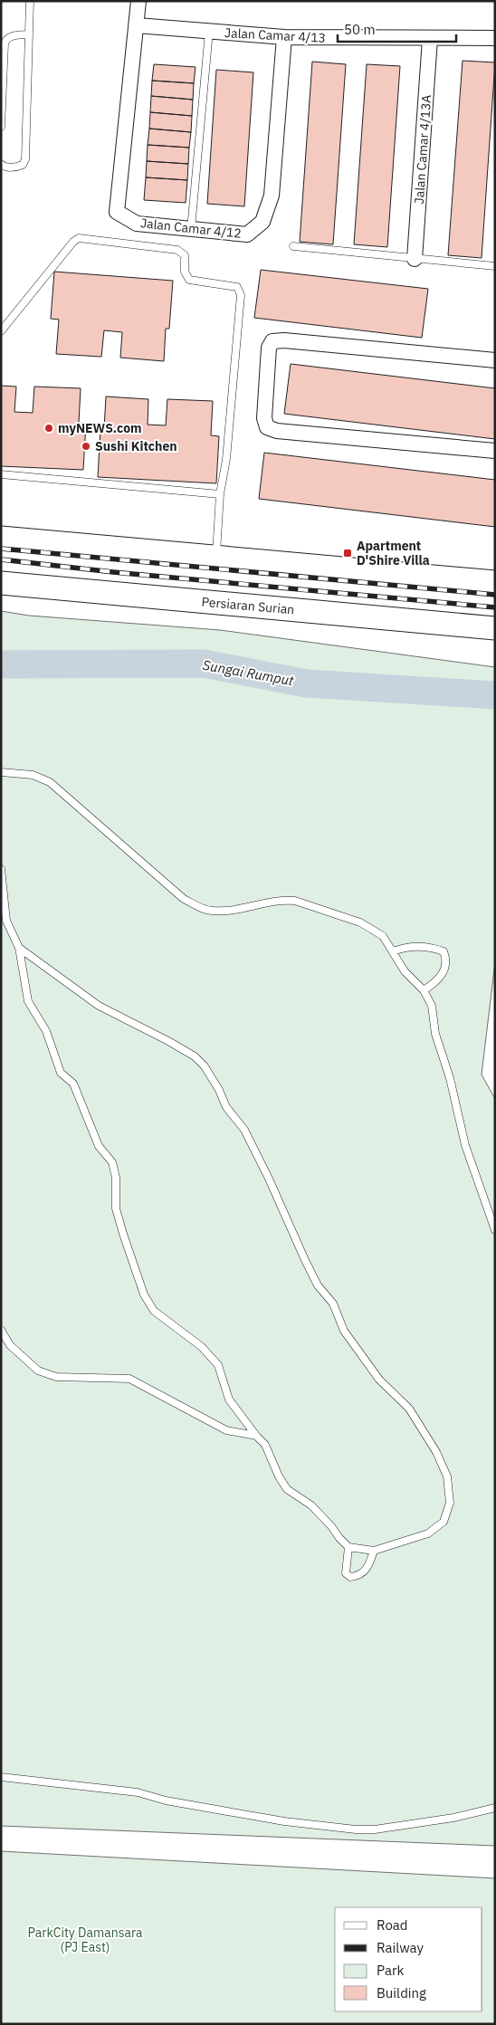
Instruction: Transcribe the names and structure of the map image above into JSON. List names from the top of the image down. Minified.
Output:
{"streets":{"main road":["Persiaran Surian"],"street":["Jalan Camar 4/13","Jalan Camar 4/13A","Jalan Camar 4/12"]},"crossings":[["Jalan Camar 4/13","Jalan Camar 4/13A"],["Jalan Camar 4/13","Jalan Camar 4/12"]],"water":["Sungai Rumput"],"parks":["ParkCity Damansara (PJ East)"],"places":{"other":["myNEWS.com","Sushi Kitchen"],"transit":["Apartment D'Shire Villa"]},"legend":["Road","Railway","Park","Building"],"scale_bar":"50 m"}
